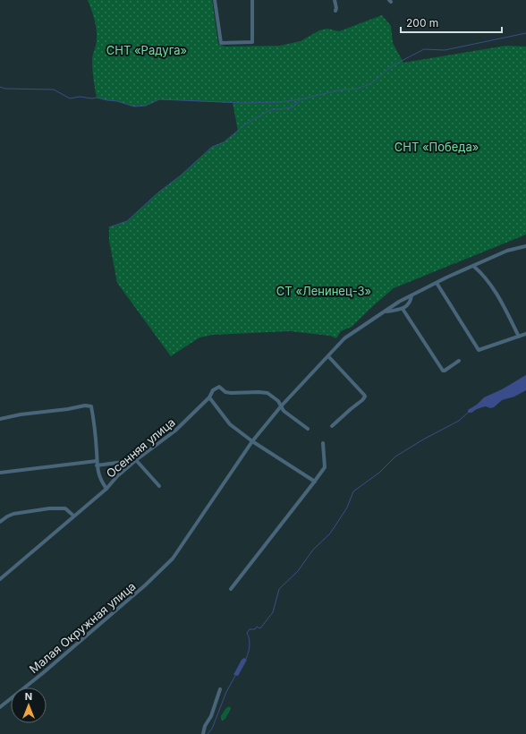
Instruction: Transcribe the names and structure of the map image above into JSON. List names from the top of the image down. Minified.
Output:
{"streets":{"street":["Осенняя улица","Малая Окружная улица"]},"crossings":[["Осенняя улица","Малая Окружная улица"]],"parks":["СНТ «Радуга»","СНТ «Победа»","СТ «Ленинец-3»"],"scale_bar":"200 m","north":"top"}
